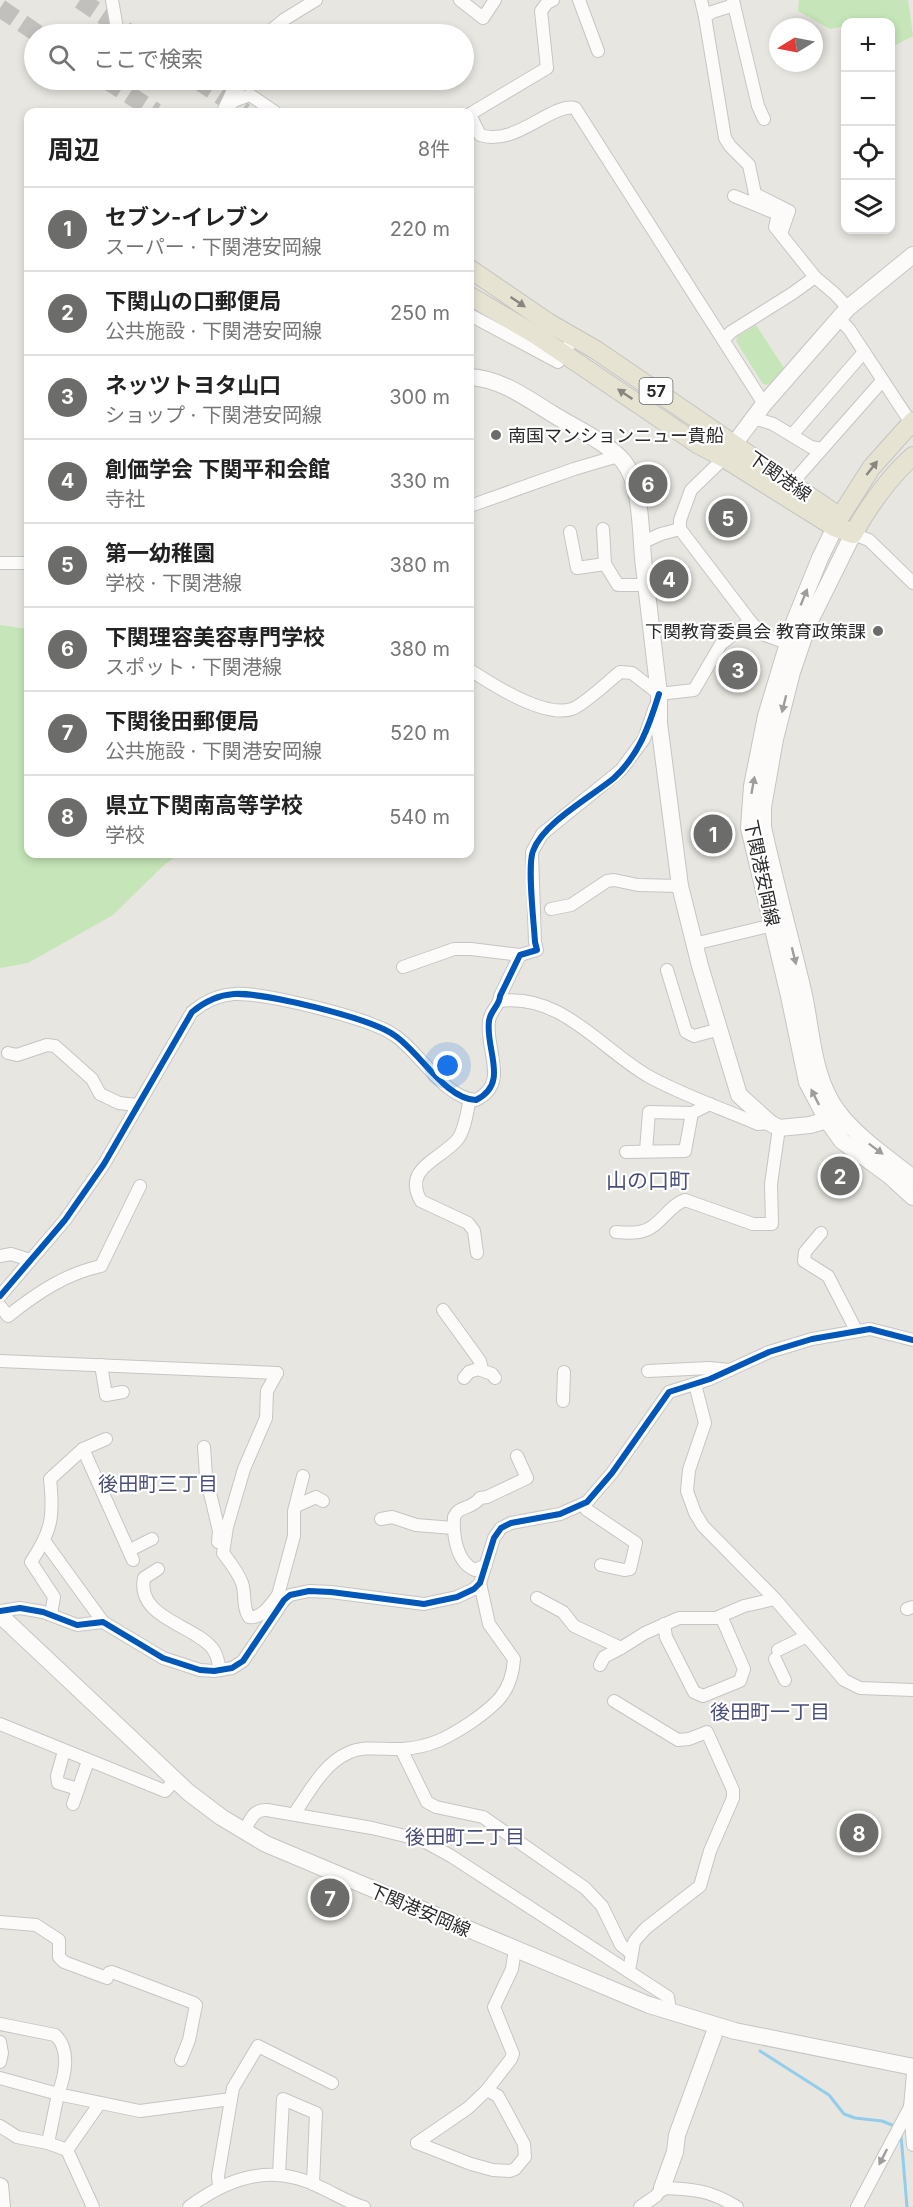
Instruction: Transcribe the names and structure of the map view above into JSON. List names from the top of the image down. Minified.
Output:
{"streets":{"main road":["57","下関港線","下関港安岡線"]},"crossings":[["下関港線","下関港安岡線"]],"districts":["山の口町","後田町三丁目","後田町一丁目","後田町二丁目"],"places":["南国マンションニュー貴船","下関教育委員会 教育政策課"],"north":"left","page":{"map_buttons":["+","−"],"search":"ここで検索","heading":["周辺","8件"],"list":[{"mark":"1","name":"セブン-イレブン","note":"スーパー · 下関港安岡線","value":"220 m"},{"mark":"2","name":"下関山の口郵便局","note":"公共施設 · 下関港安岡線","value":"250 m"},{"mark":"3","name":"ネッツトヨタ山口","note":"ショップ · 下関港安岡線","value":"300 m"},{"mark":"4","name":"創価学会 下関平和会館","note":"寺社","value":"330 m"},{"mark":"5","name":"第一幼稚園","note":"学校 · 下関港線","value":"380 m"},{"mark":"6","name":"下関理容美容専門学校","note":"スポット · 下関港線","value":"380 m"},{"mark":"7","name":"下関後田郵便局","note":"公共施設 · 下関港安岡線","value":"520 m"},{"mark":"8","name":"県立下関南高等学校","note":"学校","value":"540 m"}],"pins":["6","5","4","3","1","2","8","7"]}}
